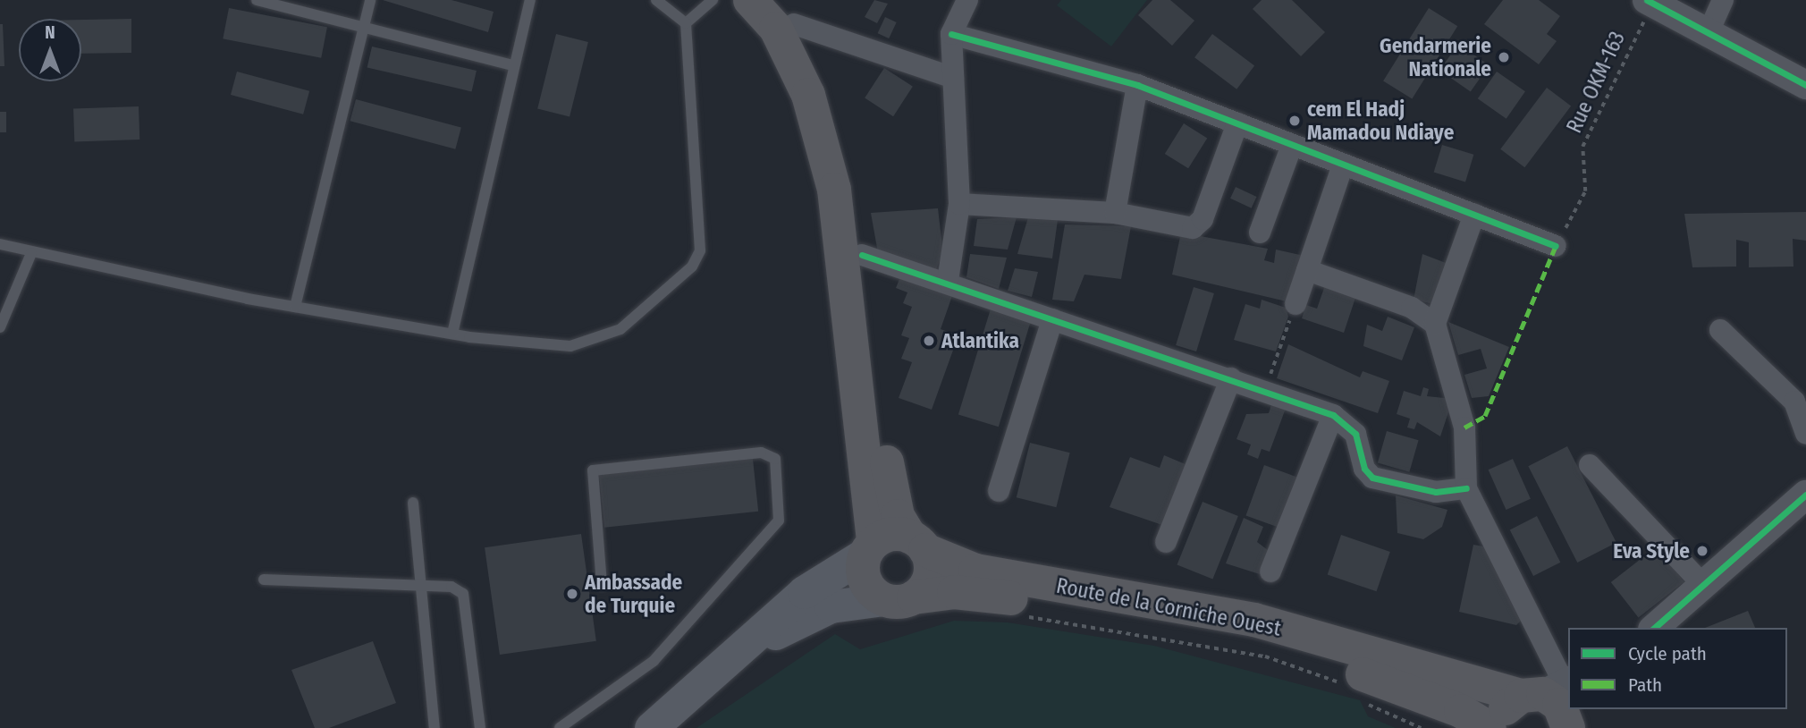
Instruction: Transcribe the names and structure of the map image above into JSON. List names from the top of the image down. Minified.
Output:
{"streets":{"highway":["Route de la Corniche Ouest"],"path":["Rue OKM-163"]},"places":["Gendarmerie Nationale","cem El Hadj Mamadou Ndiaye","Atlantika","Eva Style","Ambassade de Turquie"],"legend":["Cycle path","Path"],"north":"top"}
